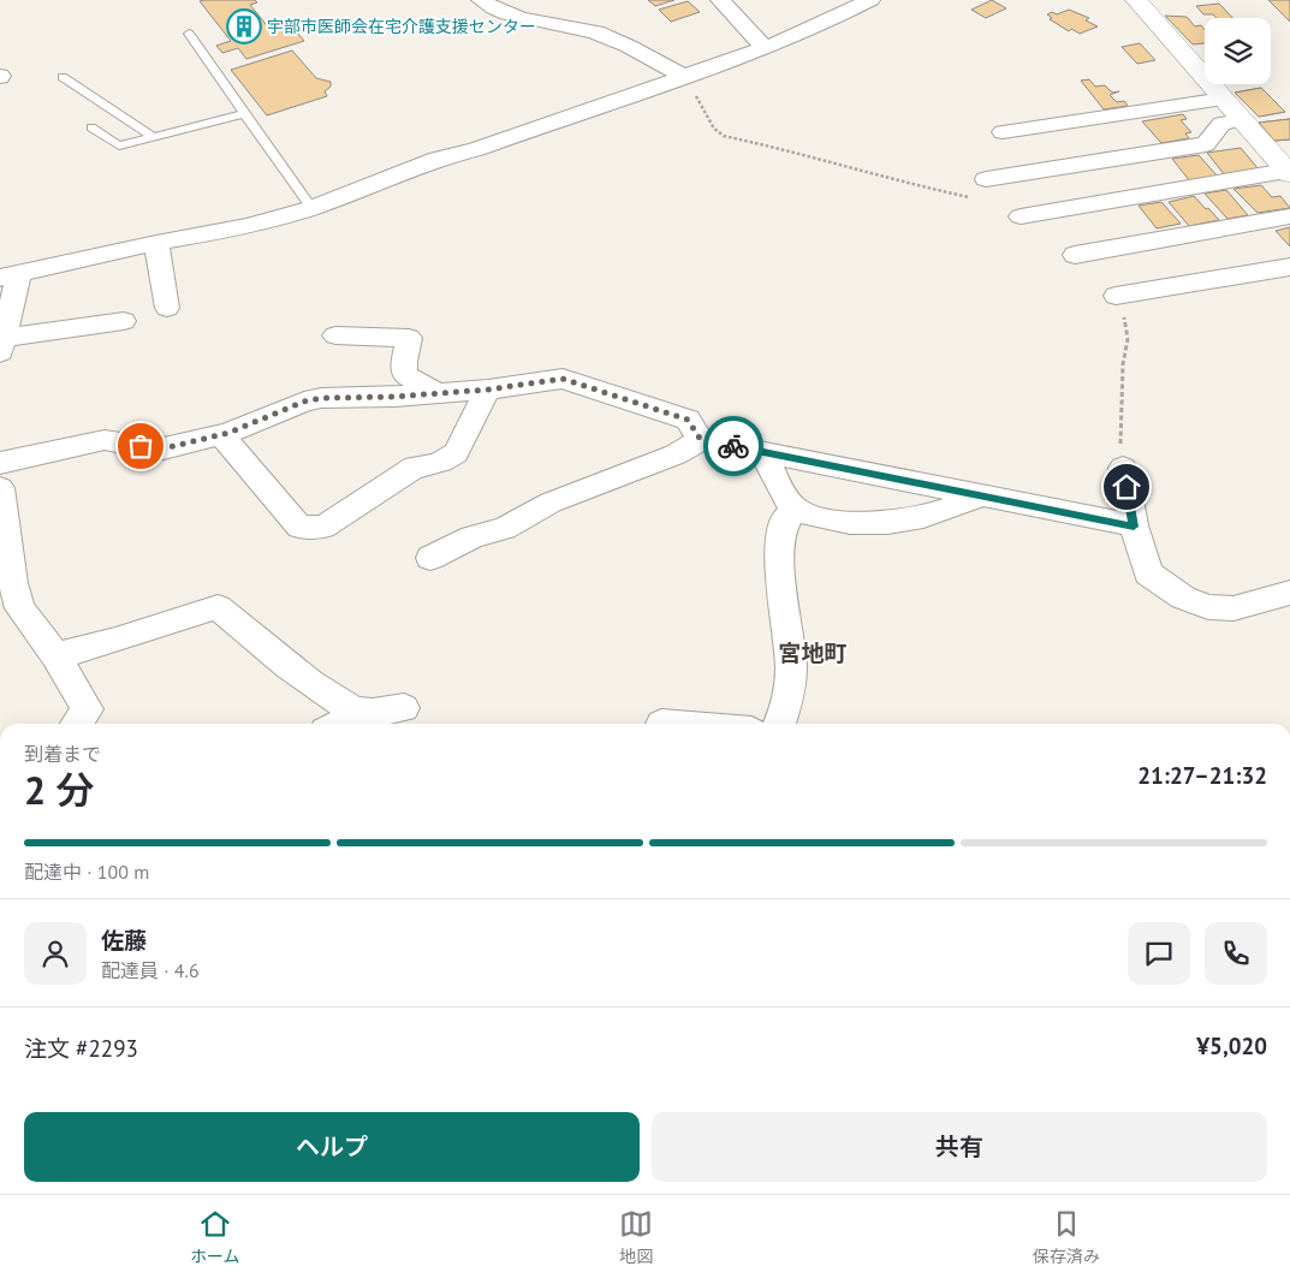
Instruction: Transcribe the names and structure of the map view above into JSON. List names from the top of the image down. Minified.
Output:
{"districts":["宮地町"],"places":{"building":["宇部市医師会在宅介護支援センター"]},"page":{"heading":["2 分","到着まで","21:27–21:32"],"panel":["佐藤","配達員 · 4.6","注文 #2293","¥5,020"],"bar":"配達中 · 100 m","buttons":["ヘルプ","共有"],"tabs":["ホーム","地図","保存済み"]}}
